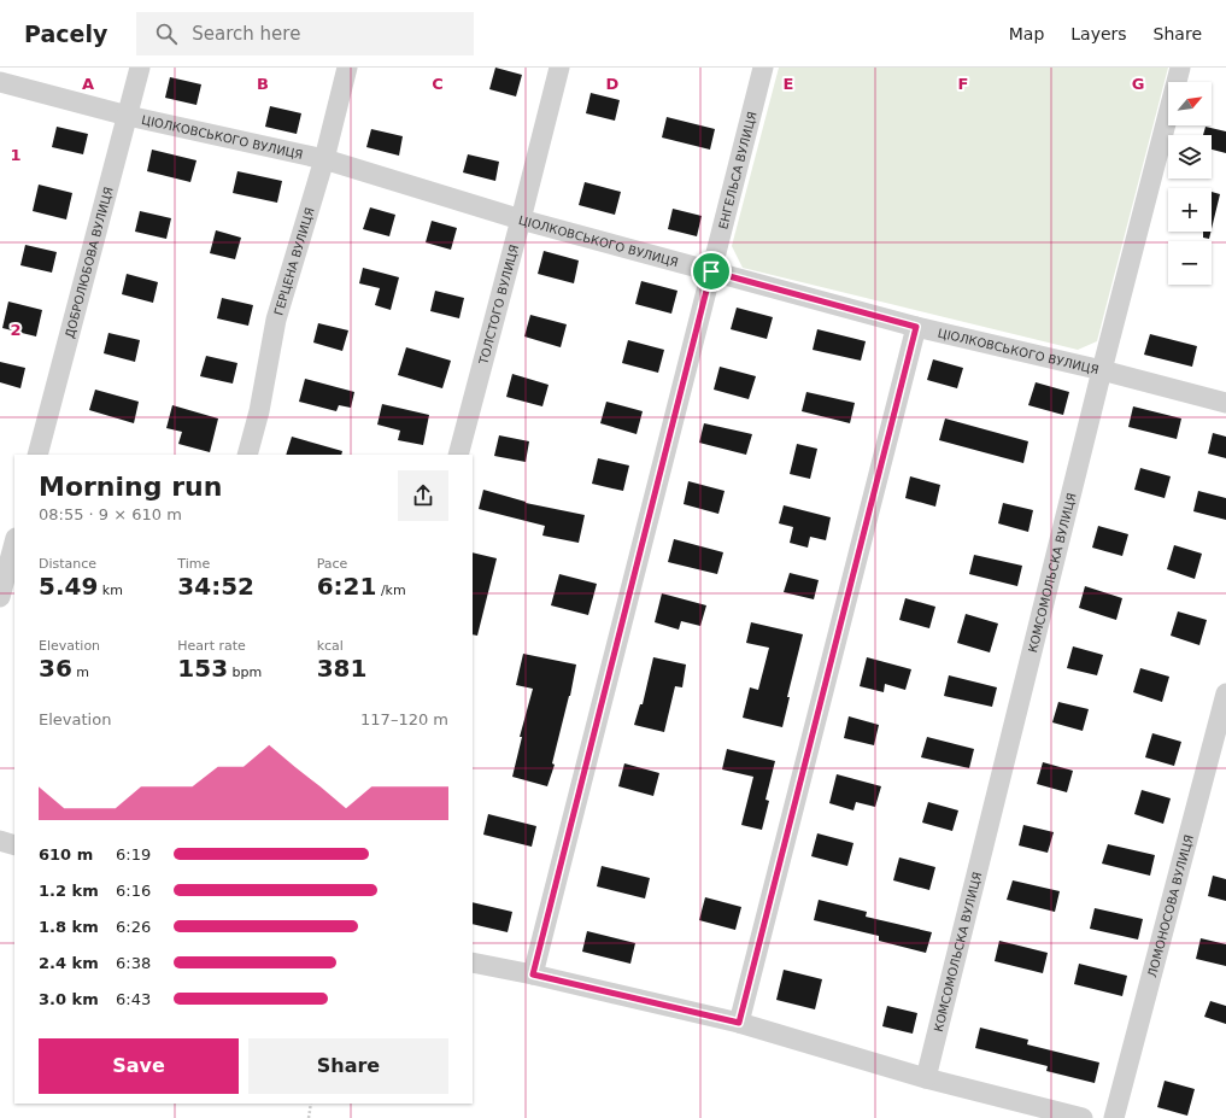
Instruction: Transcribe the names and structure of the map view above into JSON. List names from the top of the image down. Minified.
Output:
{"streets":{"street":["ЦІОЛКОВСЬКОГО ВУЛИЦЯ","ЕНГЕЛЬСА ВУЛИЦЯ","ГЕРЦЕНА ВУЛИЦЯ","ДОБРОЛЮБОВА ВУЛИЦЯ","ТОЛСТОГО ВУЛИЦЯ","КОМСОМОЛЬСКА ВУЛИЦЯ","ЛОМОНОСОВА ВУЛИЦЯ"]},"crossings":[["ЦІОЛКОВСЬКОГО ВУЛИЦЯ","ЕНГЕЛЬСА ВУЛИЦЯ"],["ЦІОЛКОВСЬКОГО ВУЛИЦЯ","ГЕРЦЕНА ВУЛИЦЯ"],["ЦІОЛКОВСЬКОГО ВУЛИЦЯ","ДОБРОЛЮБОВА ВУЛИЦЯ"],["ЦІОЛКОВСЬКОГО ВУЛИЦЯ","ТОЛСТОГО ВУЛИЦЯ"],["ЦІОЛКОВСЬКОГО ВУЛИЦЯ","КОМСОМОЛЬСКА ВУЛИЦЯ"]],"north":"top right","page":{"header":"Pacely","search":"Search here","nav":["Map","Layers","Share"],"map_buttons":["+","−"],"heading":["Morning run","08:55 · 9 × 610 m"],"stats":[["Distance","5.49 km"],["Time","34:52"],["Pace","6:21 /km"],["Elevation","36 m"],["Heart rate","153 bpm"],["kcal","381"]],"chart":["Elevation","117–120 m"],"list":[{"name":"610 m","note":"6:19"},{"name":"1.2 km","note":"6:16"},{"name":"1.8 km","note":"6:26"},{"name":"2.4 km","note":"6:38"},{"name":"3.0 km","note":"6:43"}],"buttons":["Save","Share"]},"grid":{"columns":["A","B","C","D","E","F","G"],"rows":["1","2"]}}
